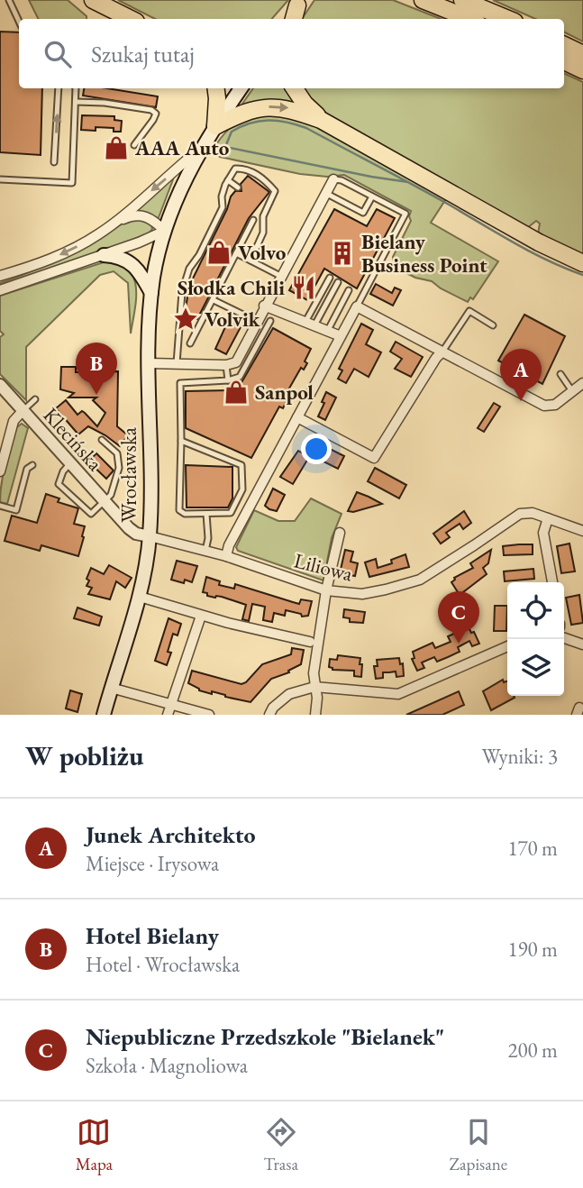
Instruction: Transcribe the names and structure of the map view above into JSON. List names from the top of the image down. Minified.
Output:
{"streets":{"main road":["Wrocławska"],"street":["Klecińska","Liliowa"]},"crossings":[["Klecińska","Wrocławska"],["Klecińska","Liliowa"],["Wrocławska","Liliowa"]],"places":{"shop":["AAA Auto","Volvo","Sanpol"],"building":["Bielany Business Point"],"restaurant":["Słodka Chili"],"place":["Volvik"]},"page":{"search":"Szukaj tutaj","pins":["B","A","C"],"heading":["W pobliżu","Wyniki: 3"],"list":[{"mark":"A","name":"Junek Architekto","note":"Miejsce · Irysowa","value":"170 m"},{"mark":"B","name":"Hotel Bielany","note":"Hotel · Wrocławska","value":"190 m"},{"mark":"C","name":"Niepubliczne Przedszkole \"Bielanek\"","note":"Szkoła · Magnoliowa","value":"200 m"}],"nav":["Mapa","Trasa","Zapisane"]}}
